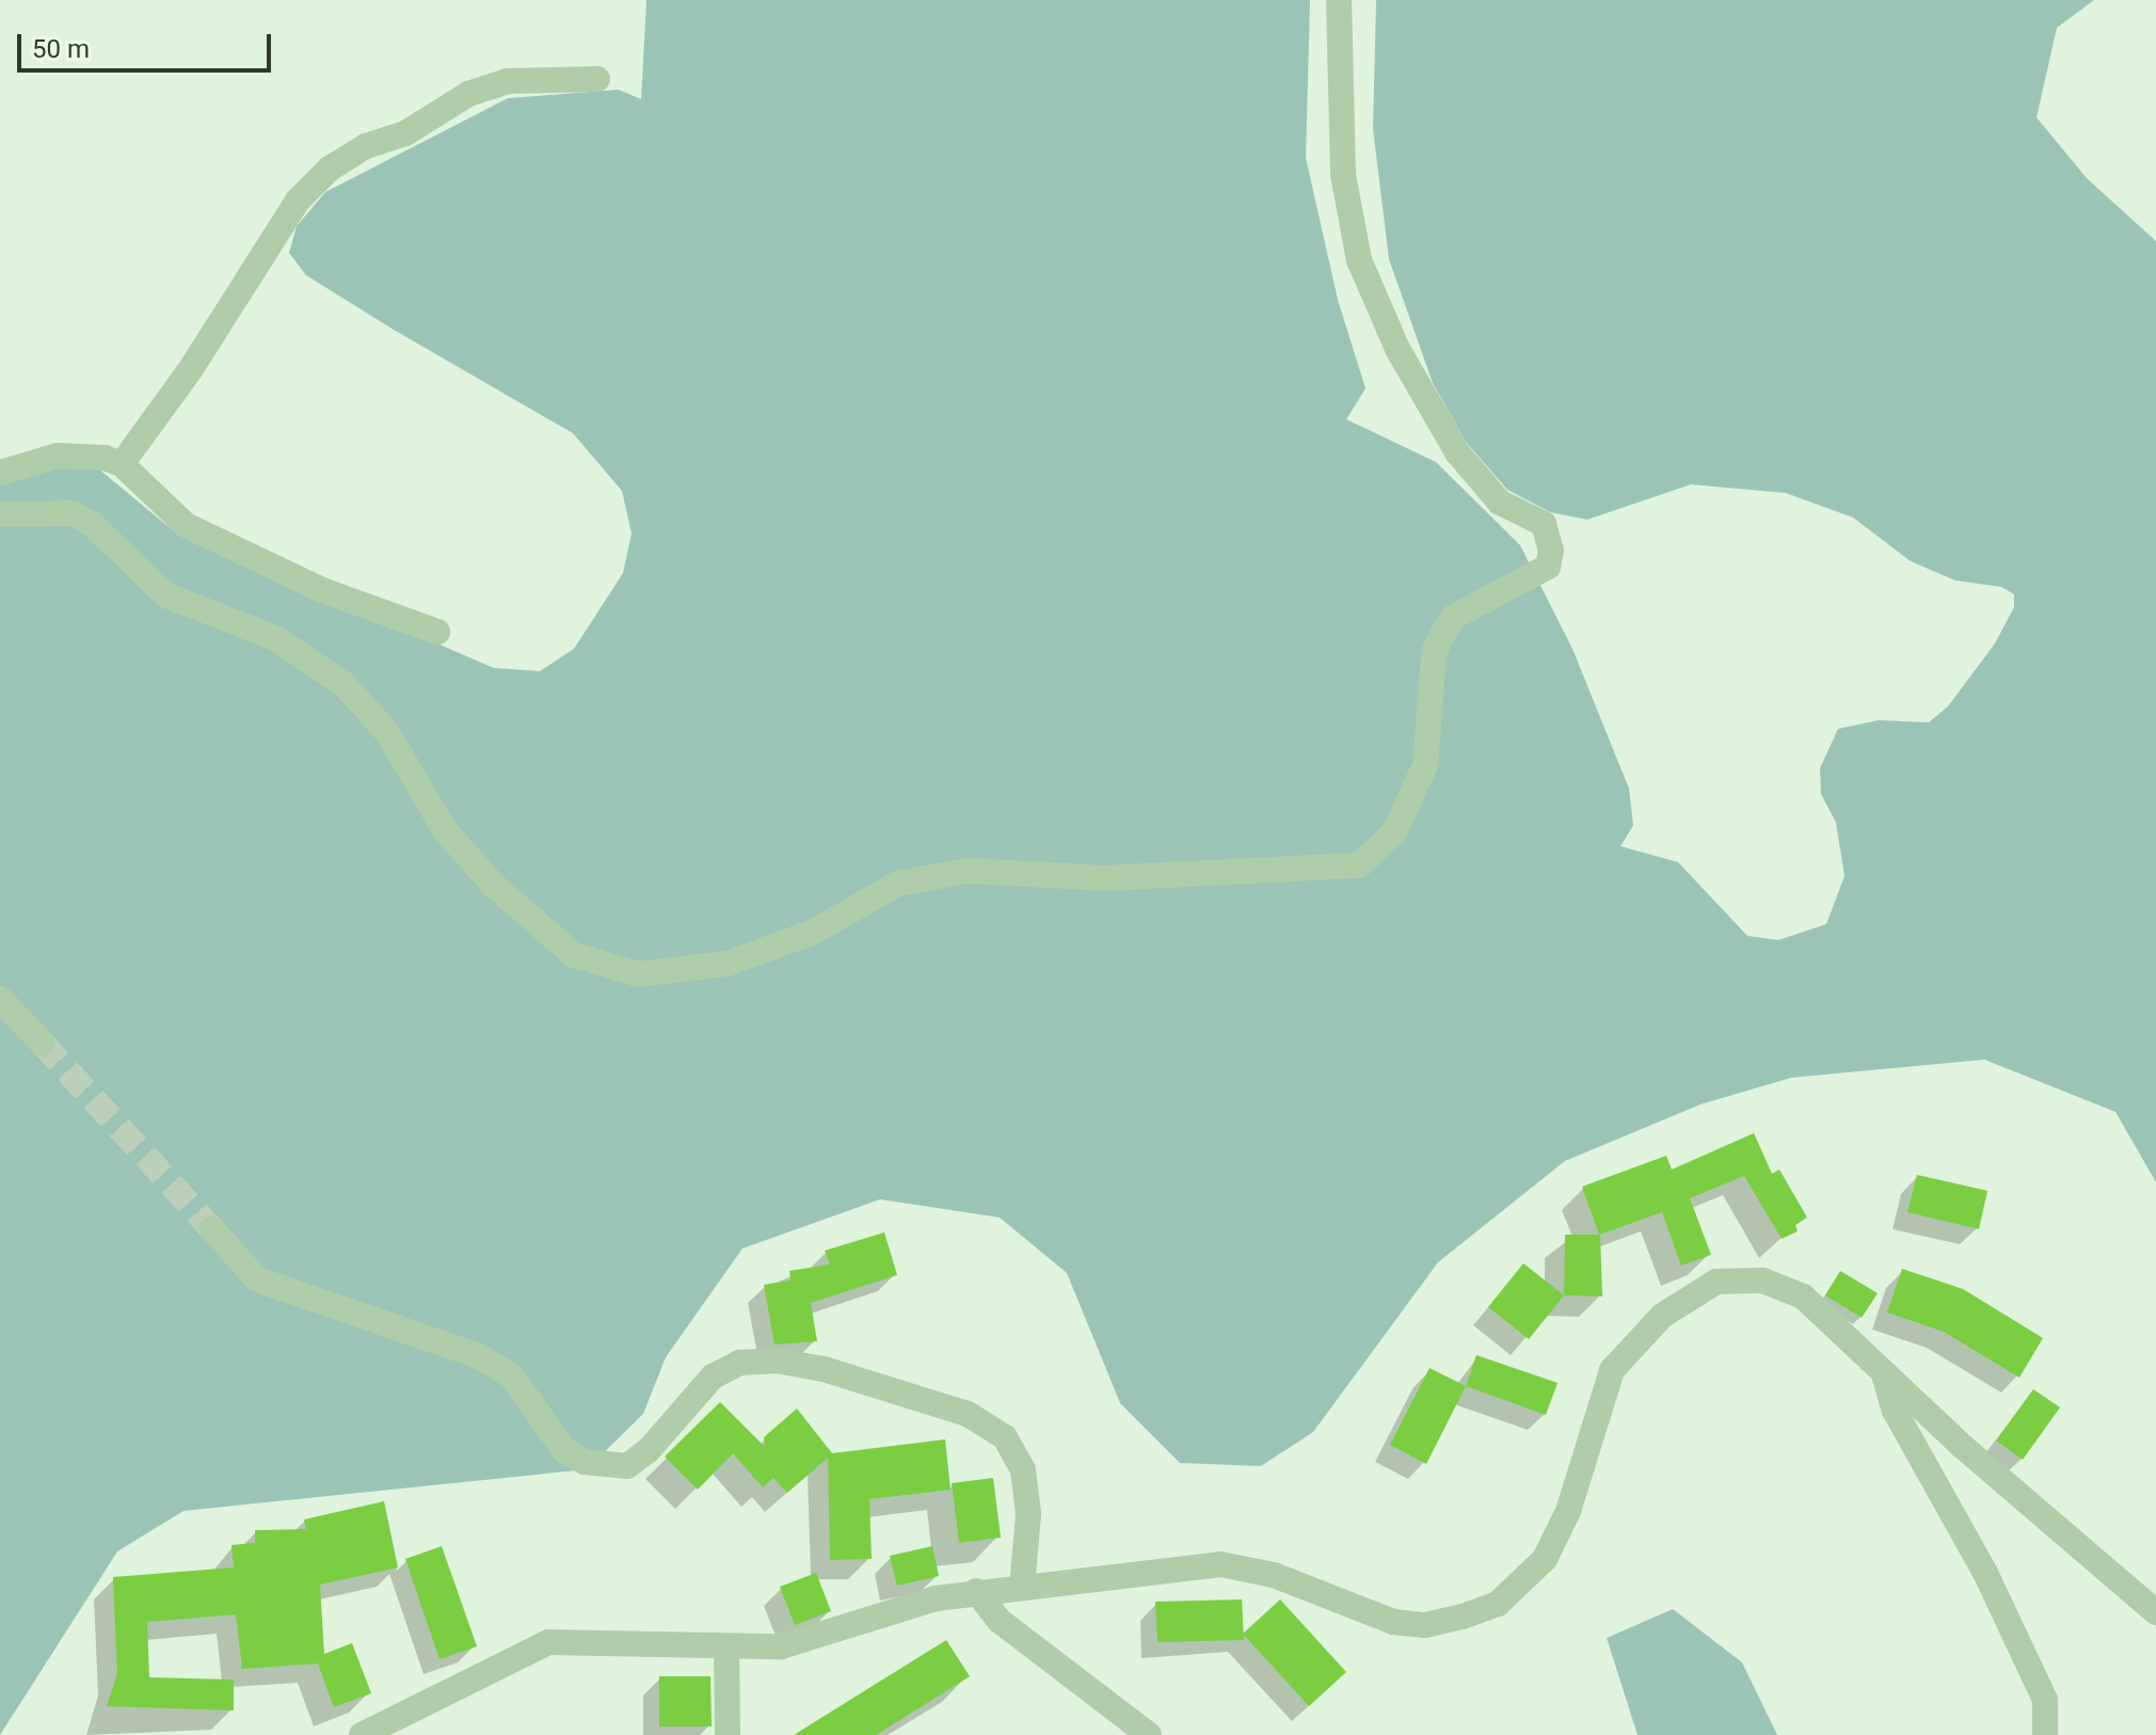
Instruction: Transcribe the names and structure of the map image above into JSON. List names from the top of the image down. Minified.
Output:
{"scale_bar":"50 m"}
